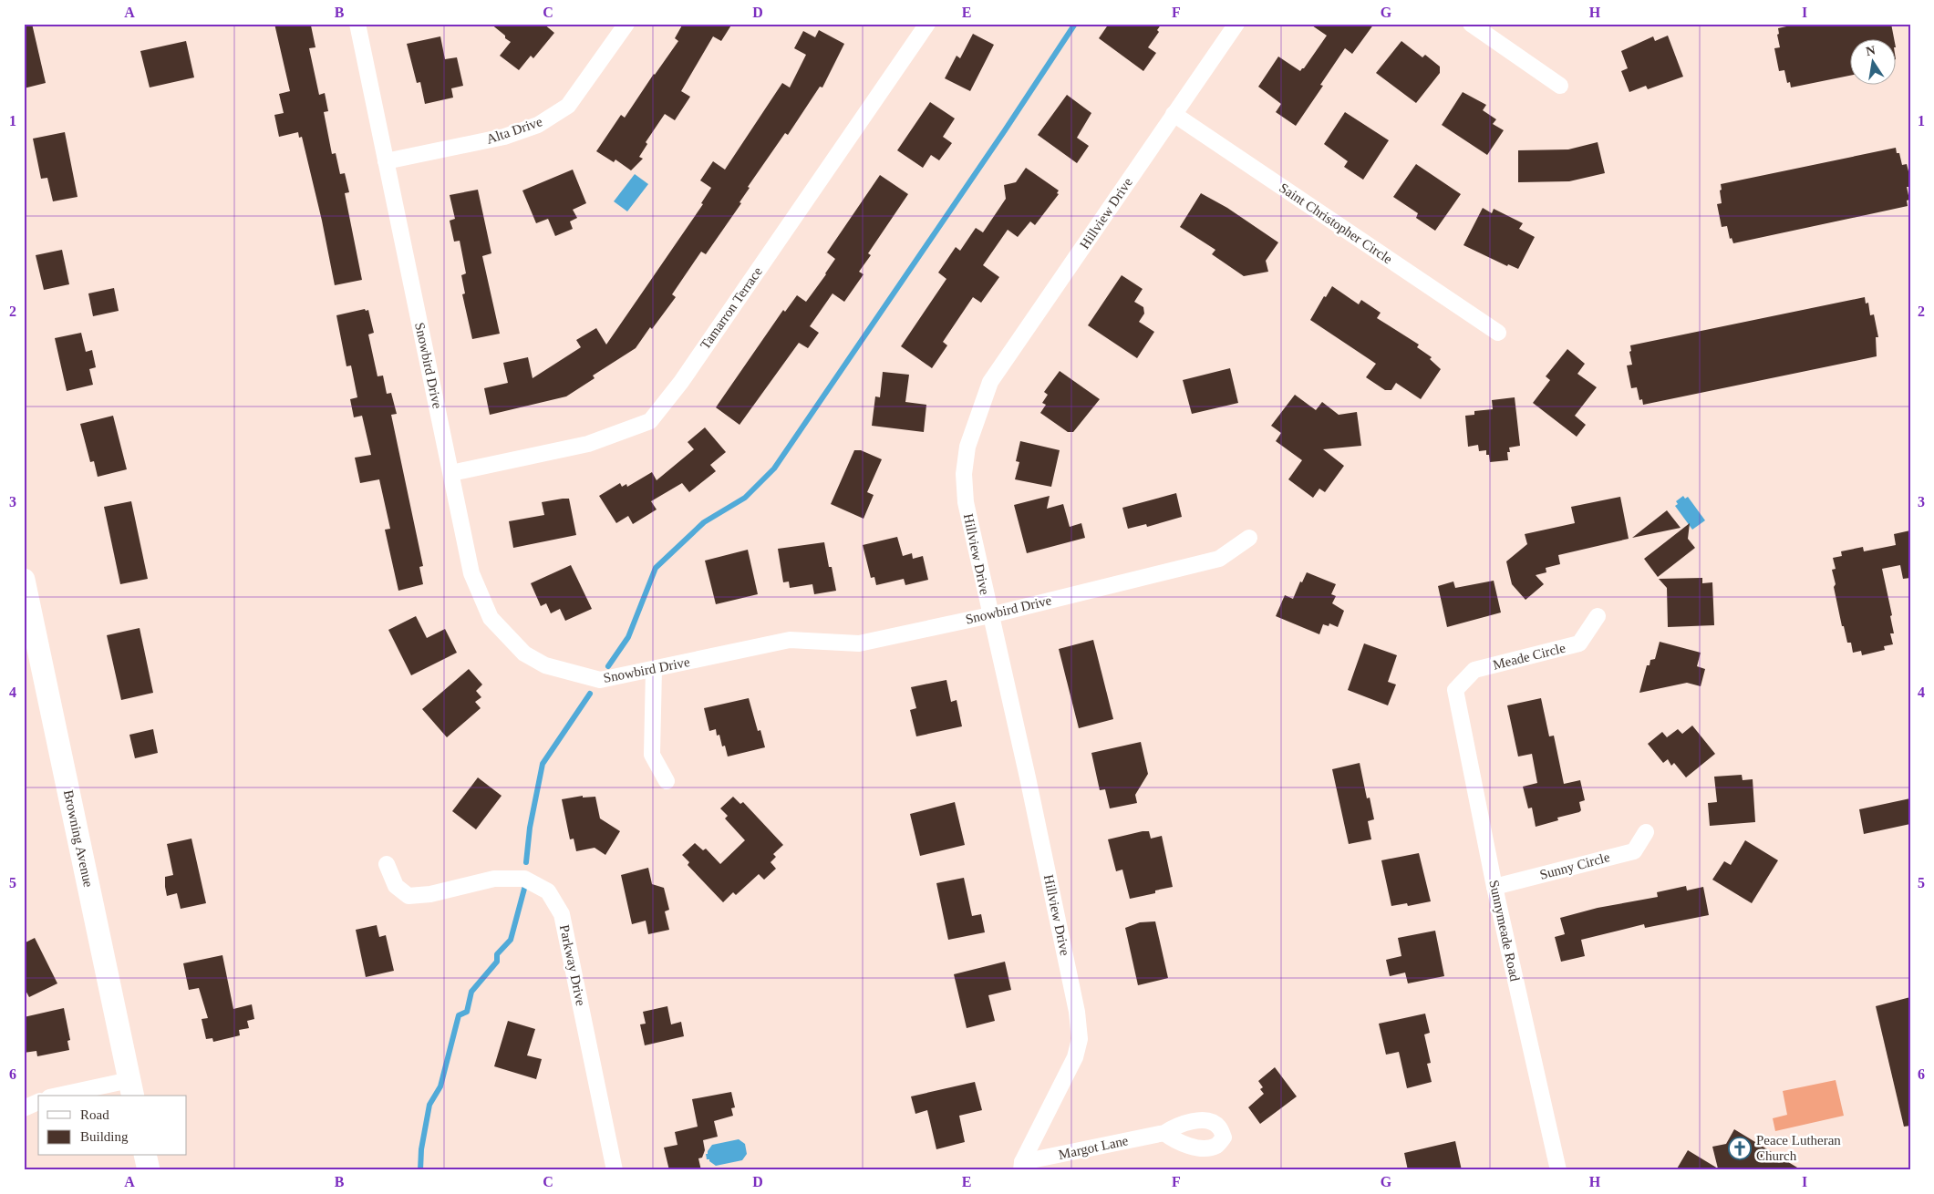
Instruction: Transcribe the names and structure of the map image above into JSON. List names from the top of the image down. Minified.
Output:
{"streets":{"street":["Alta Drive","Hillview Drive","Saint Christopher Circle","Tamarron Terrace","Snowbird Drive","Meade Circle","Browning Avenue","Sunny Circle","Sunnymeade Road","Parkway Drive","Margot Lane"]},"crossings":[["Alta Drive","Snowbird Drive"],["Hillview Drive","Saint Christopher Circle"],["Hillview Drive","Snowbird Drive"],["Hillview Drive","Margot Lane"],["Tamarron Terrace","Snowbird Drive"],["Meade Circle","Sunnymeade Road"],["Sunny Circle","Sunnymeade Road"]],"places":{"church":["Peace Lutheran Church"]},"legend":["Road","Building"],"north":"top","grid":{"columns":["A","B","C","D","E","F","G","H","I"],"rows":["1","2","3","4","5","6"]}}
